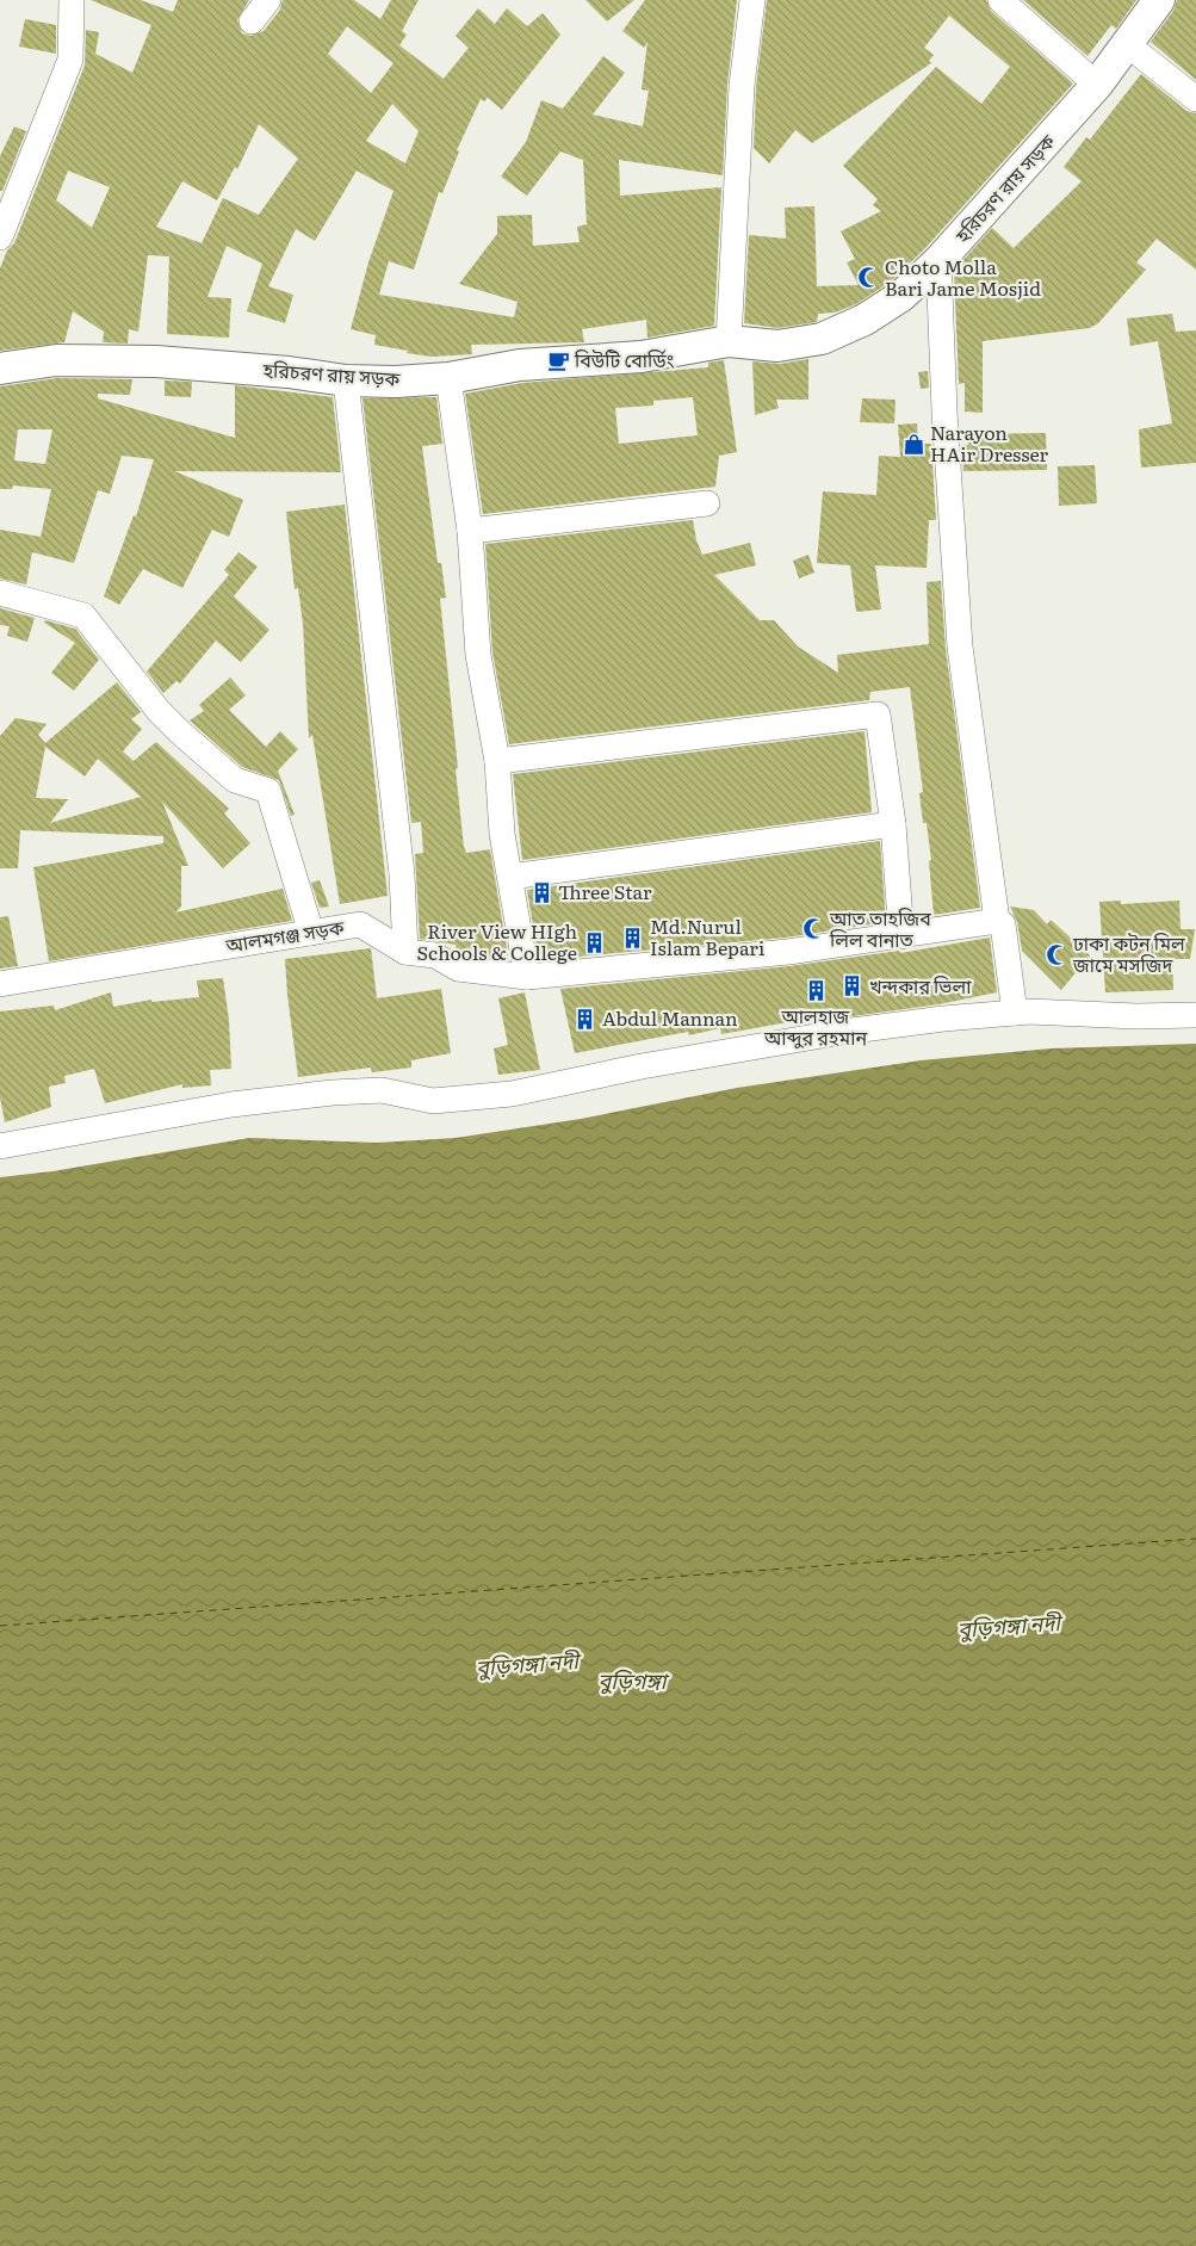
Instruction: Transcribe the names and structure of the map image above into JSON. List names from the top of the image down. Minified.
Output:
{"streets":{"main road":["হরিচরণ রায় সড়ক"],"street":["আলমগঞ্জ সড়ক"]},"water":["বুড়িগঙ্গা নদী","বুড়িগঙ্গা"],"places":{"mosque":["Choto Molla Bari Jame Mosjid","আত তাহজিব লিল বানাত","ঢাকা কটন মিল জামে মসজিদ"],"cafe":["বিউটি বোর্ডিং"],"shop":["Narayon HAir Dresser"],"building":["Three Star","Md.Nurul Islam Bepari","River View HIgh Schools & College","খন্দকার ভিলা","আলহাজ আব্দুর রহমান","Abdul Mannan"]}}
